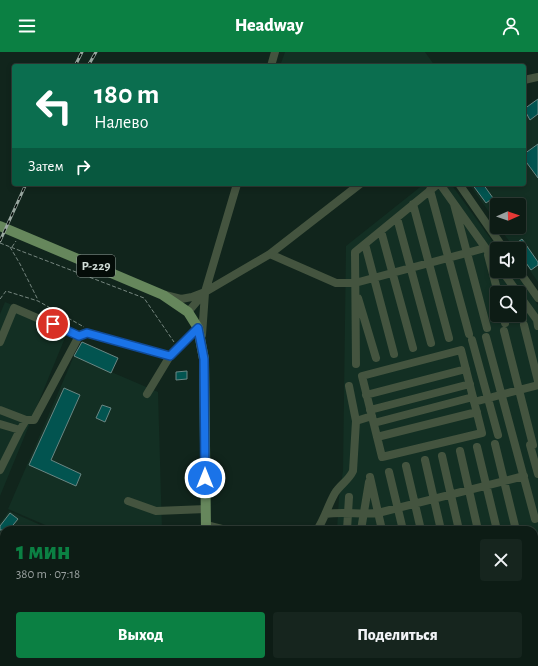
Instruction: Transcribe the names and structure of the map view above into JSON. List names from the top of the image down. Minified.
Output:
{"streets":{"main road":["Р-229"]},"north":"right","page":{"header":"Headway","turn":["180 m","Налево"],"then":"Затем","heading":["1 мин","380 m · 07:18"],"buttons":["Выход","Поделиться"]}}
